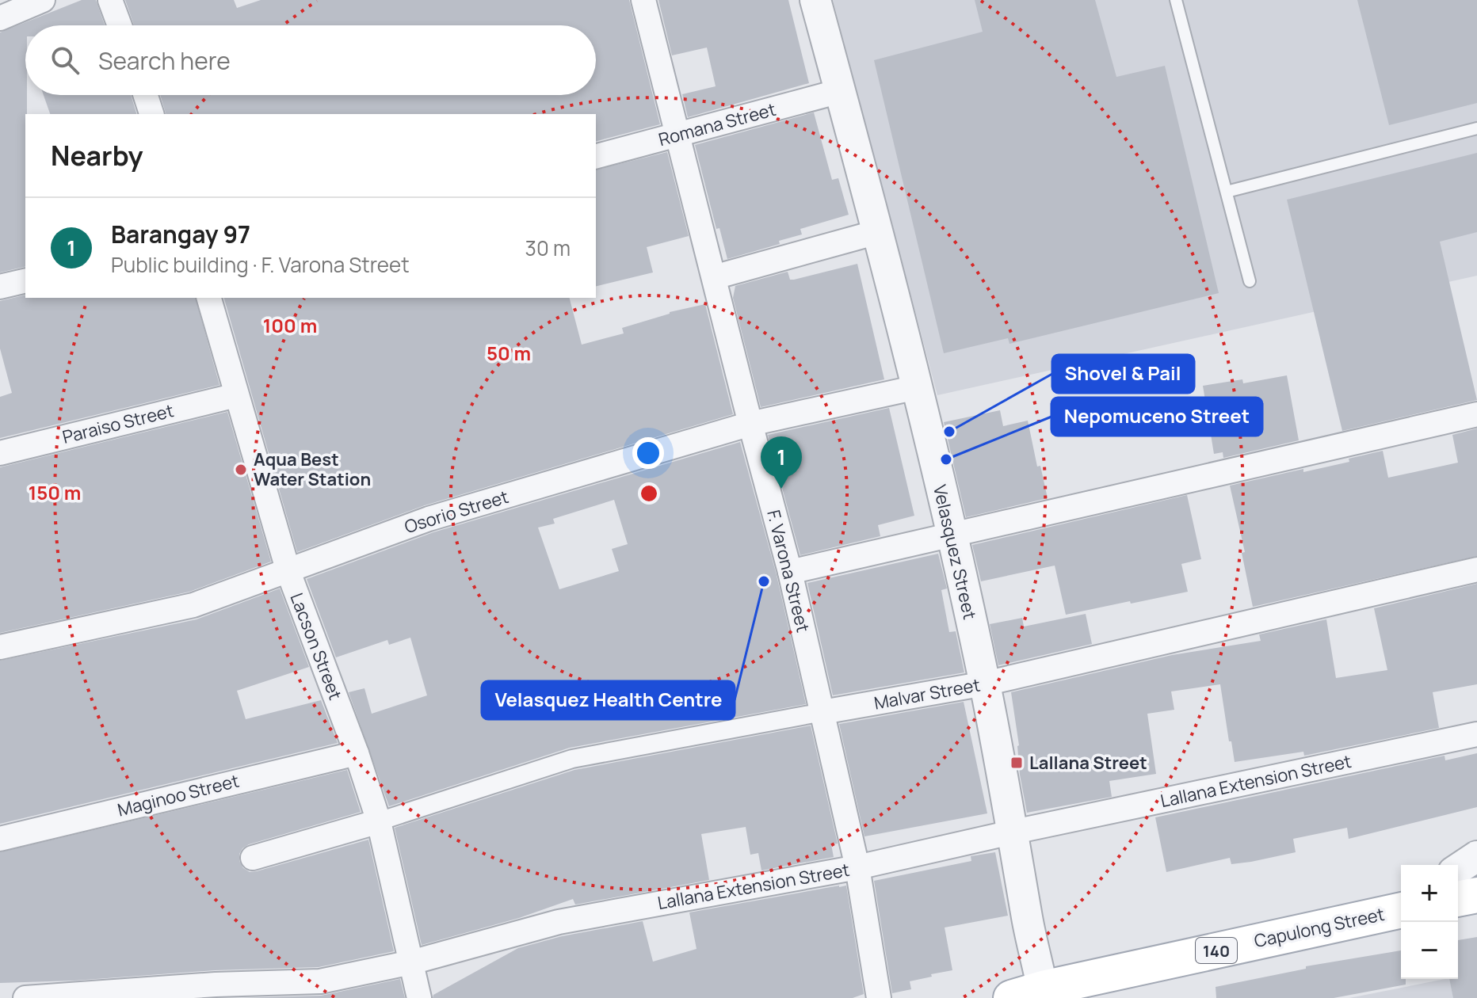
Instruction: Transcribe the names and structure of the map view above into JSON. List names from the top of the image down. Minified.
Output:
{"streets":{"main road":["Capulong Street","140"],"street":["Romana Street","Paraiso Street","Osorio Street","Velasquez Street","F. Varona Street","Lacson Street","Malvar Street","Lallana Extension Street","Maginoo Street"]},"crossings":[["Romana Street","Velasquez Street"],["Romana Street","F. Varona Street"],["Paraiso Street","Lacson Street"],["Osorio Street","Velasquez Street"],["Osorio Street","F. Varona Street"],["Osorio Street","Lacson Street"],["Velasquez Street","Malvar Street"],["Velasquez Street","Lallana Extension Street"],["Velasquez Street","Capulong Street"],["F. Varona Street","Malvar Street"],["F. Varona Street","Lallana Extension Street"],["Lacson Street","Malvar Street"],["Lacson Street","Lallana Extension Street"],["Lacson Street","Maginoo Street"]],"places":{"other":["Shovel & Pail","Nepomuceno Street","Aqua Best Water Station","Velasquez Health Centre"],"transit":["Lallana Street"]},"page":{"search":"Search here","heading":"Nearby","list":[{"mark":"1","name":"Barangay 97","note":"Public building · F. Varona Street","value":"30 m"}],"pins":"1","map_buttons":["+","−"]},"rings":["100 m","50 m","150 m"]}
